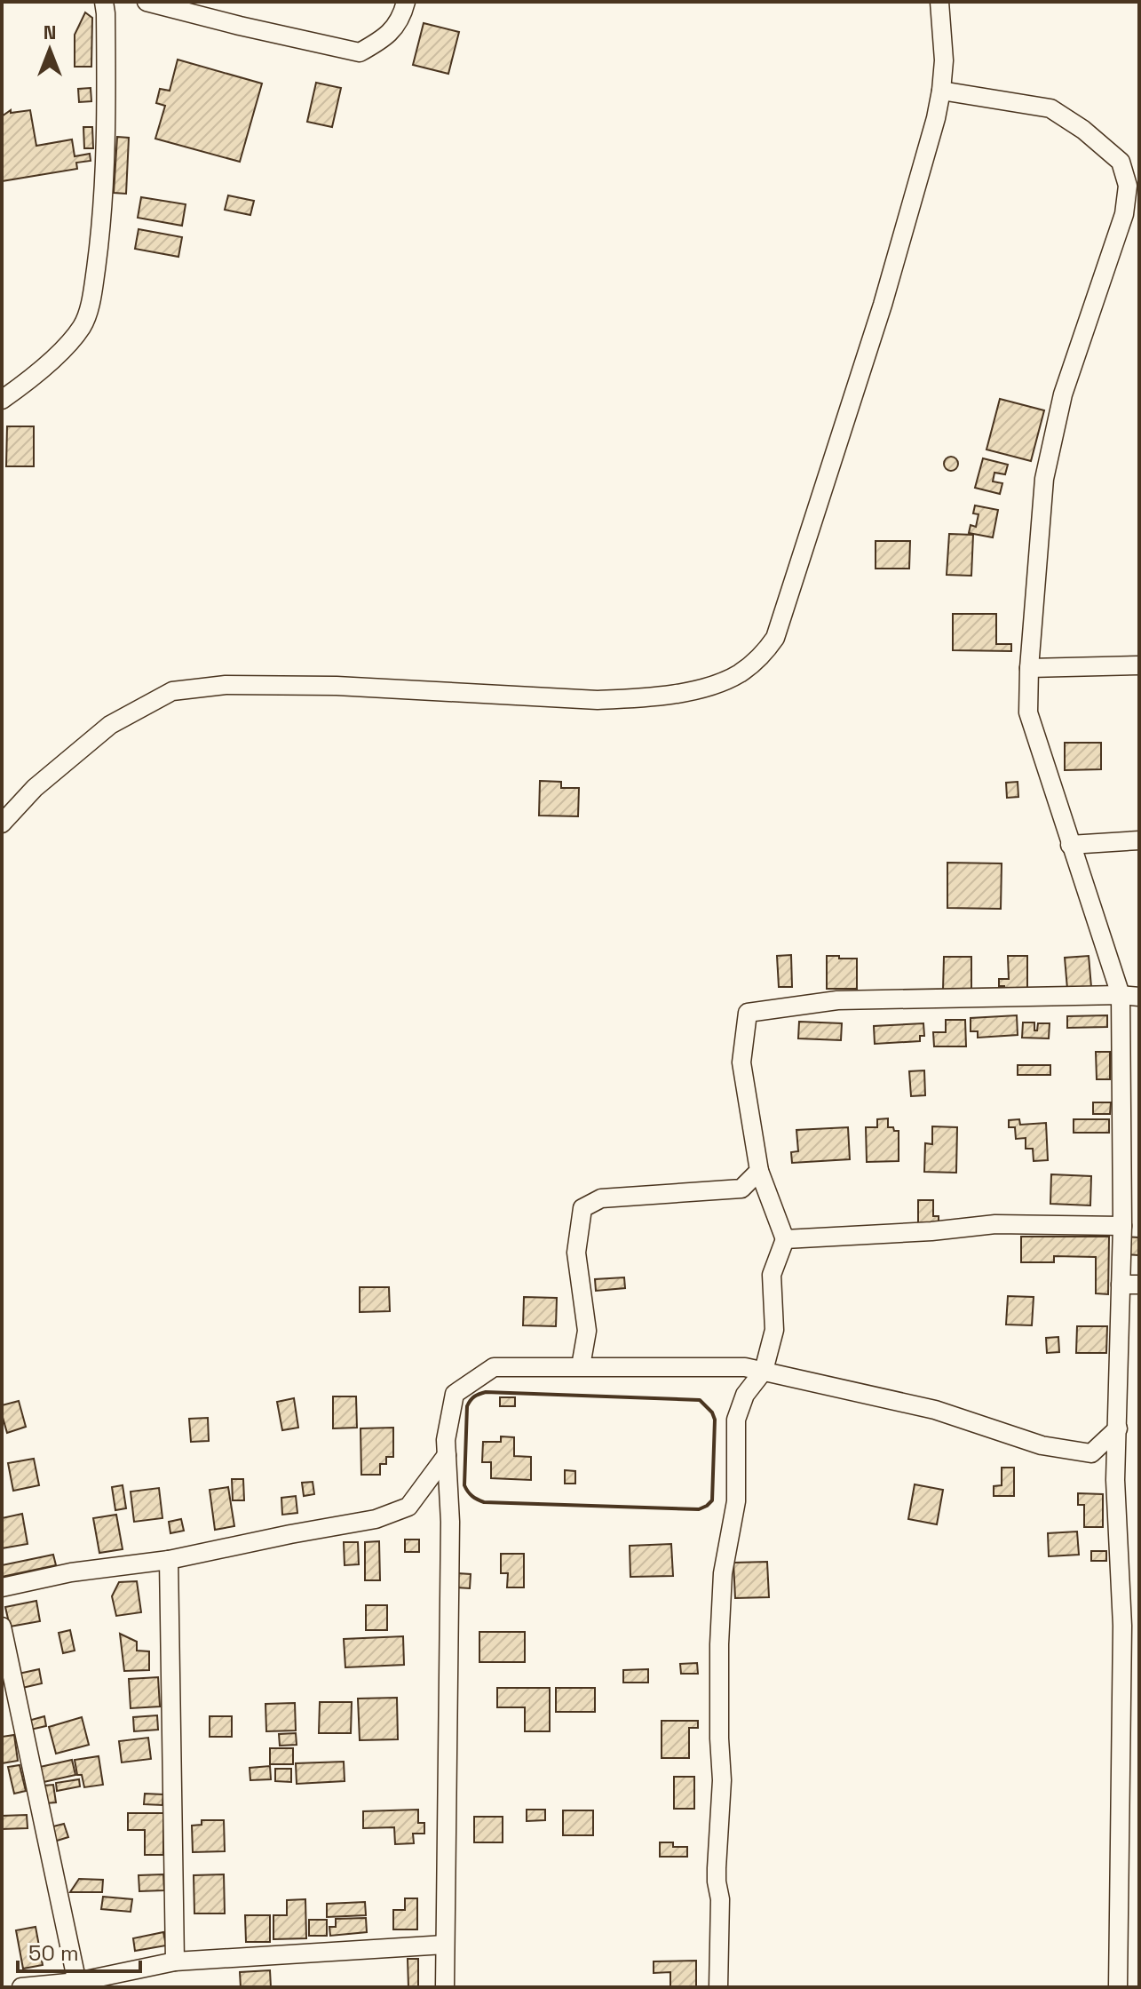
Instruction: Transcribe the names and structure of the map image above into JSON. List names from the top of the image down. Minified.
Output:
{"scale_bar":"50 m","north":"top"}
